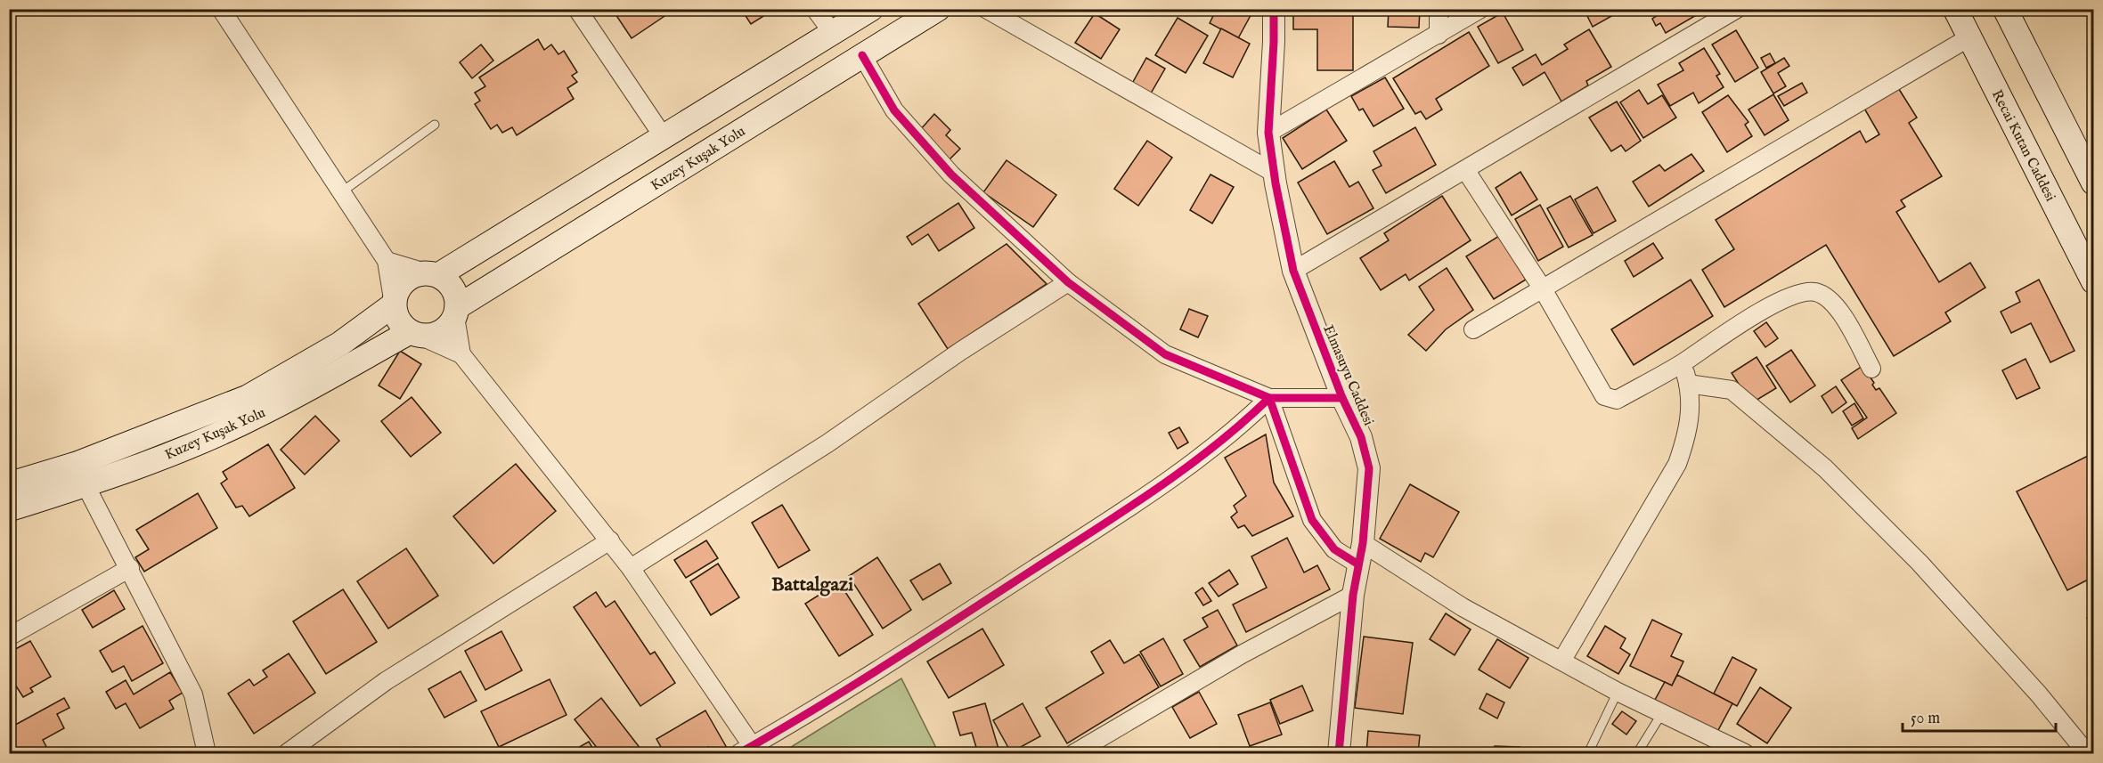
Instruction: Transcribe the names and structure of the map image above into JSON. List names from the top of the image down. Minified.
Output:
{"streets":{"main road":["Recai Kutan Caddesi","Kuzey Kuşak Yolu"],"street":["Elmasuyu Caddesi"]},"districts":["Battalgazi"],"scale_bar":"50 m"}
